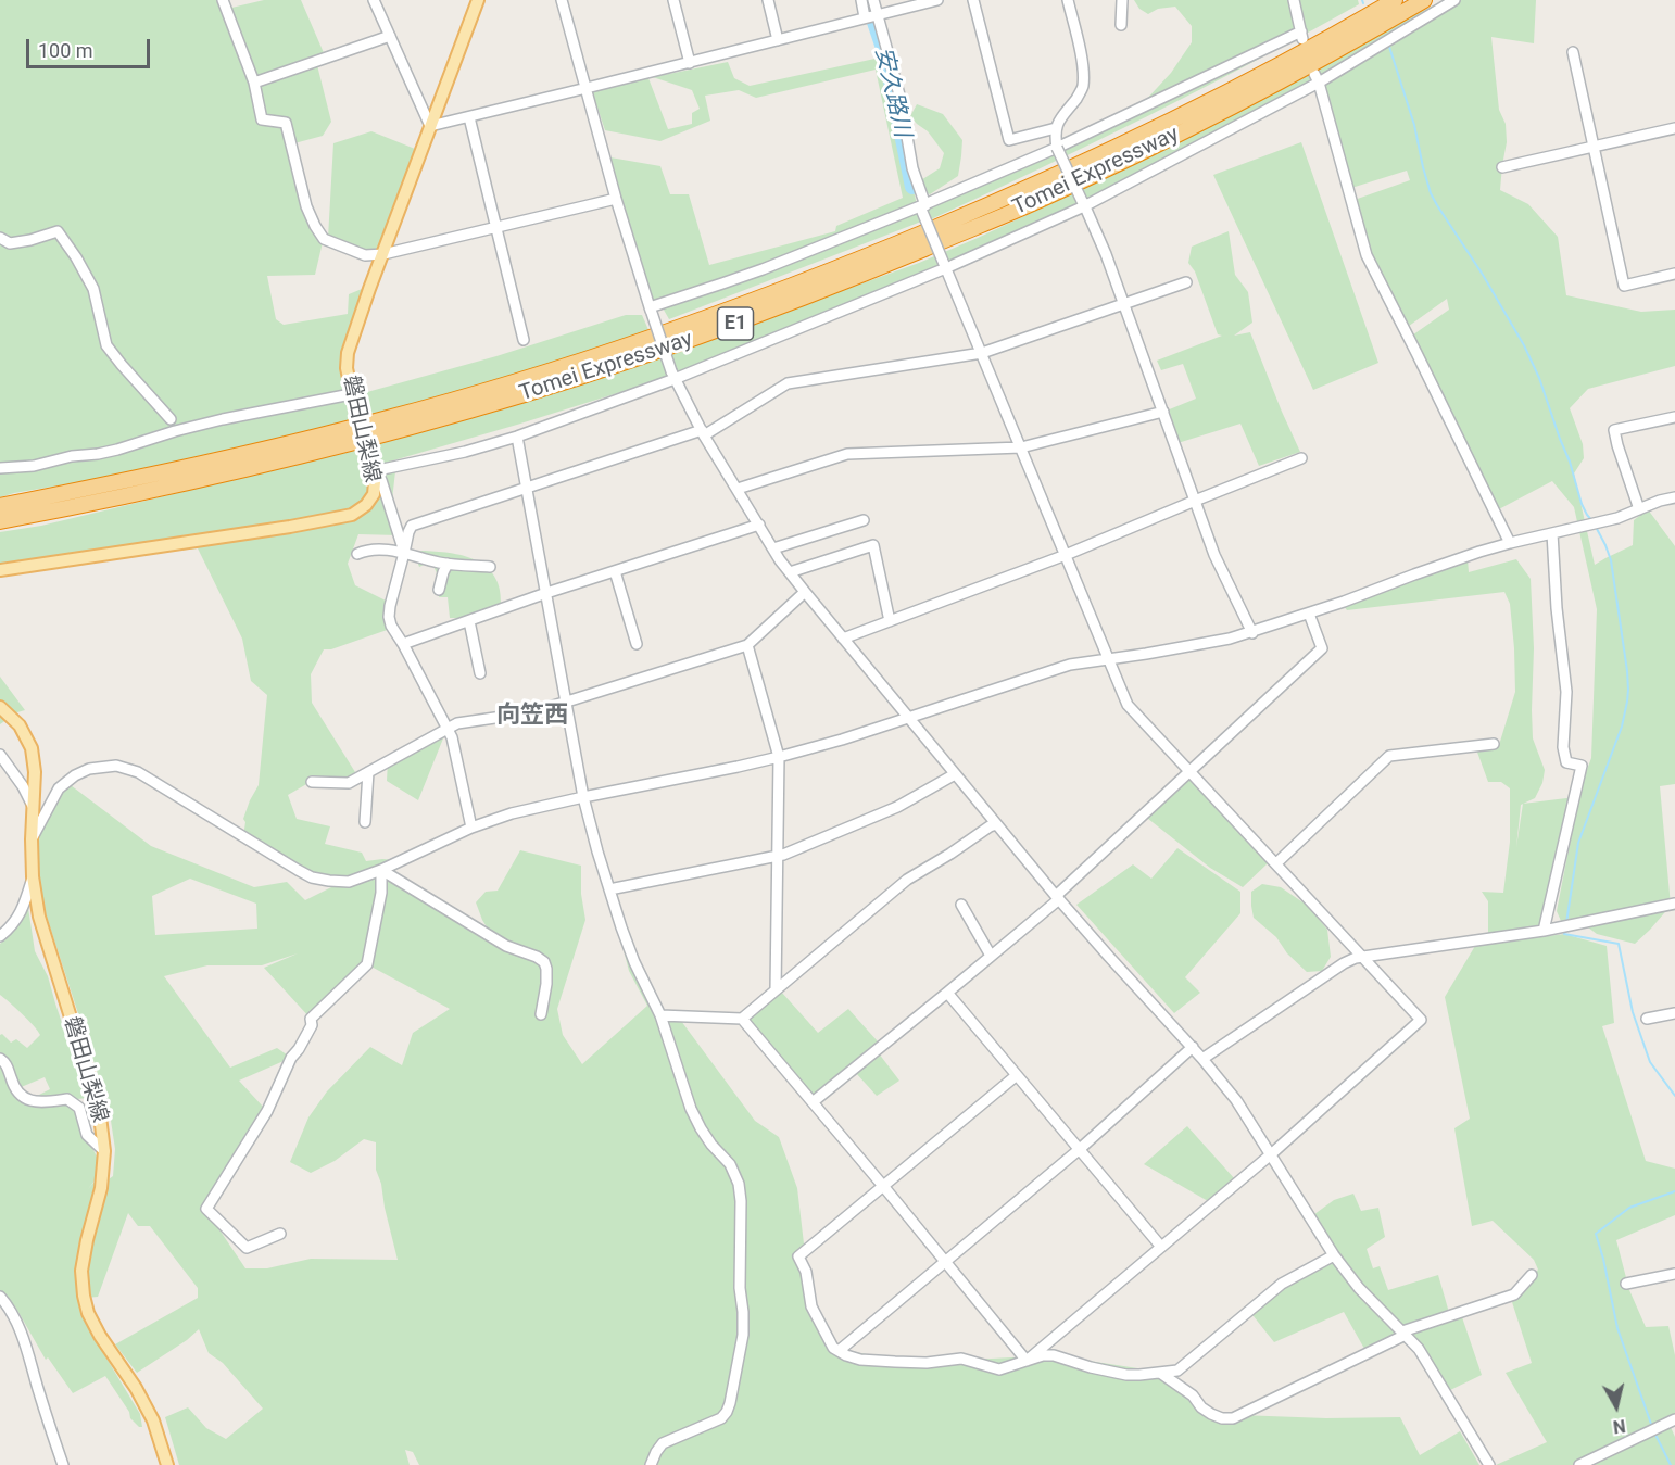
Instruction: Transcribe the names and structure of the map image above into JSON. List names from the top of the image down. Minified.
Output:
{"streets":{"highway":["Tomei Expressway","E1"],"main road":["磐田山梨線"]},"districts":["向笠西"],"water":["安久路川"],"scale_bar":"100 m","north":"bottom"}
